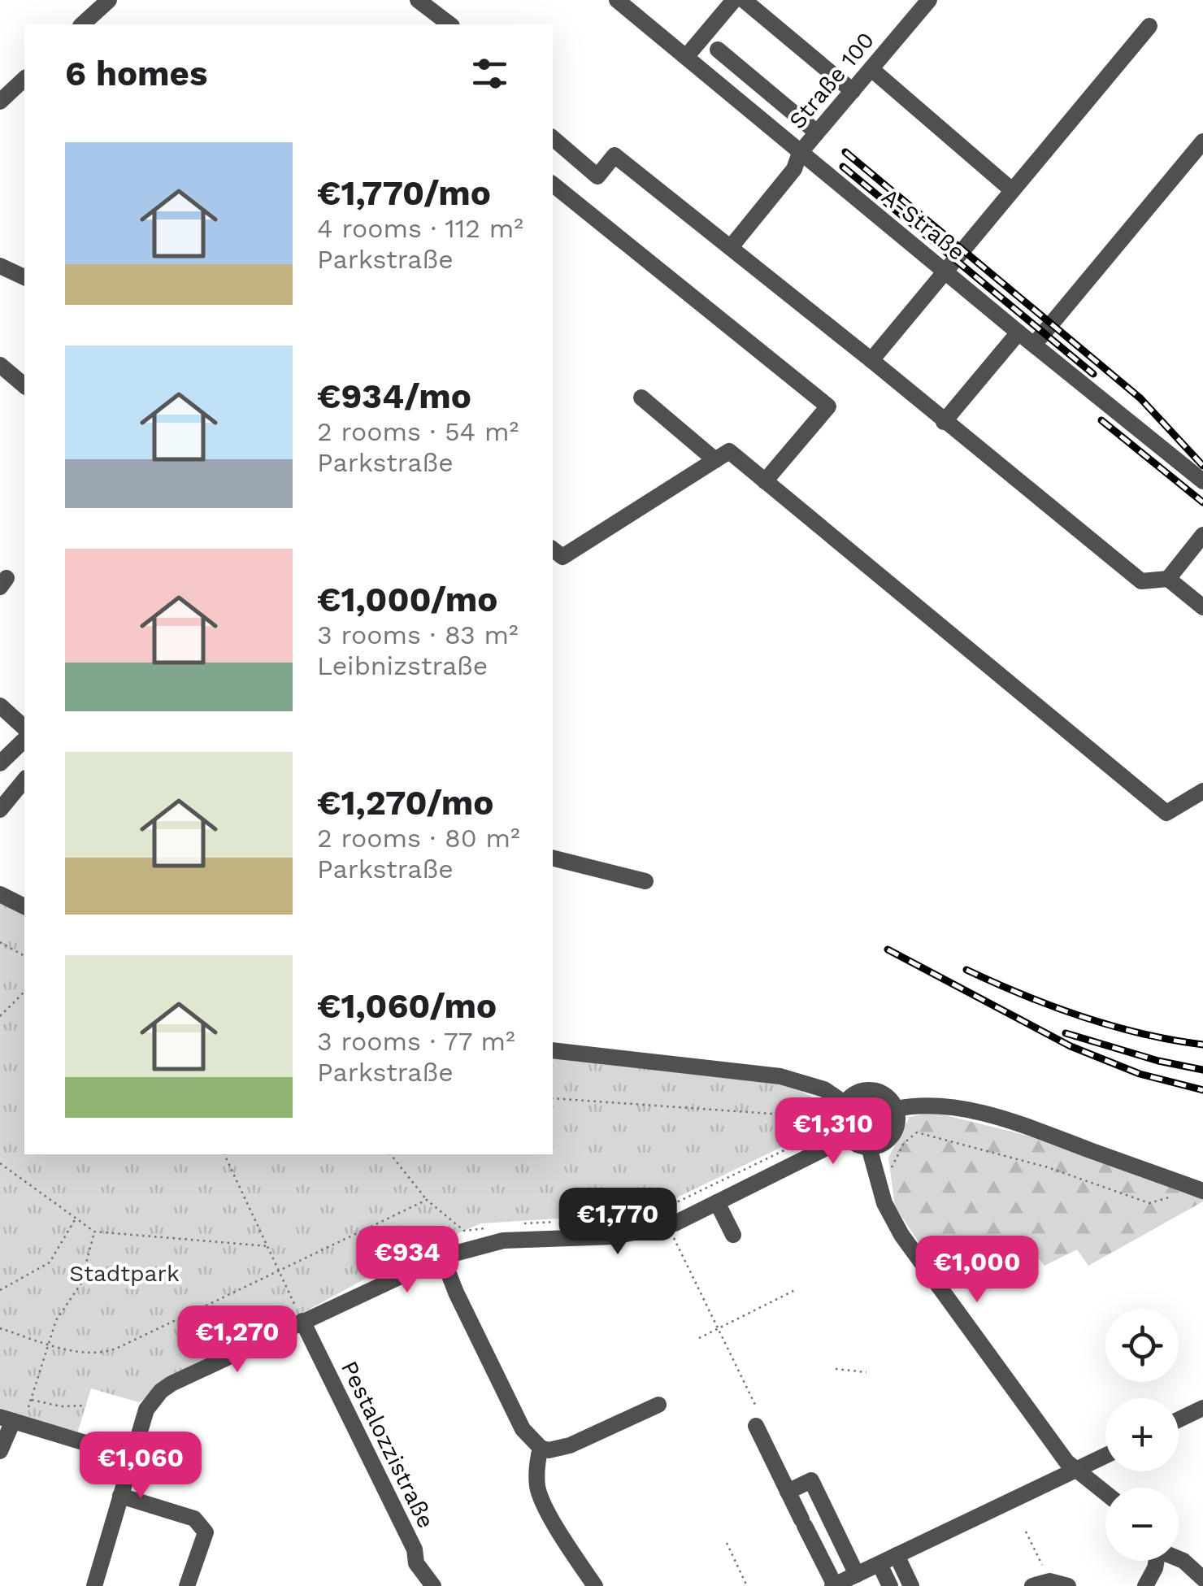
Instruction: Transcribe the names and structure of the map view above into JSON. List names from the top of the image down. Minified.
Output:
{"streets":{"street":["Straße 100","A-Straße","Pestalozzistraße"]},"crossings":[["Straße 100","A-Straße"]],"parks":["Stadtpark"],"page":{"heading":"6 homes","list":[{"name":"€1,770/mo","note":"4 rooms · 112 m² · Parkstraße"},{"name":"€934/mo","note":"2 rooms · 54 m² · Parkstraße"},{"name":"€1,000/mo","note":"3 rooms · 83 m² · Leibnizstraße"},{"name":"€1,270/mo","note":"2 rooms · 80 m² · Parkstraße"},{"name":"€1,060/mo","note":"3 rooms · 77 m² · Parkstraße"}],"price":["€1,310","€1,770","€934","€1,000","€1,270","€1,060"],"map_buttons":["+","−"]}}
